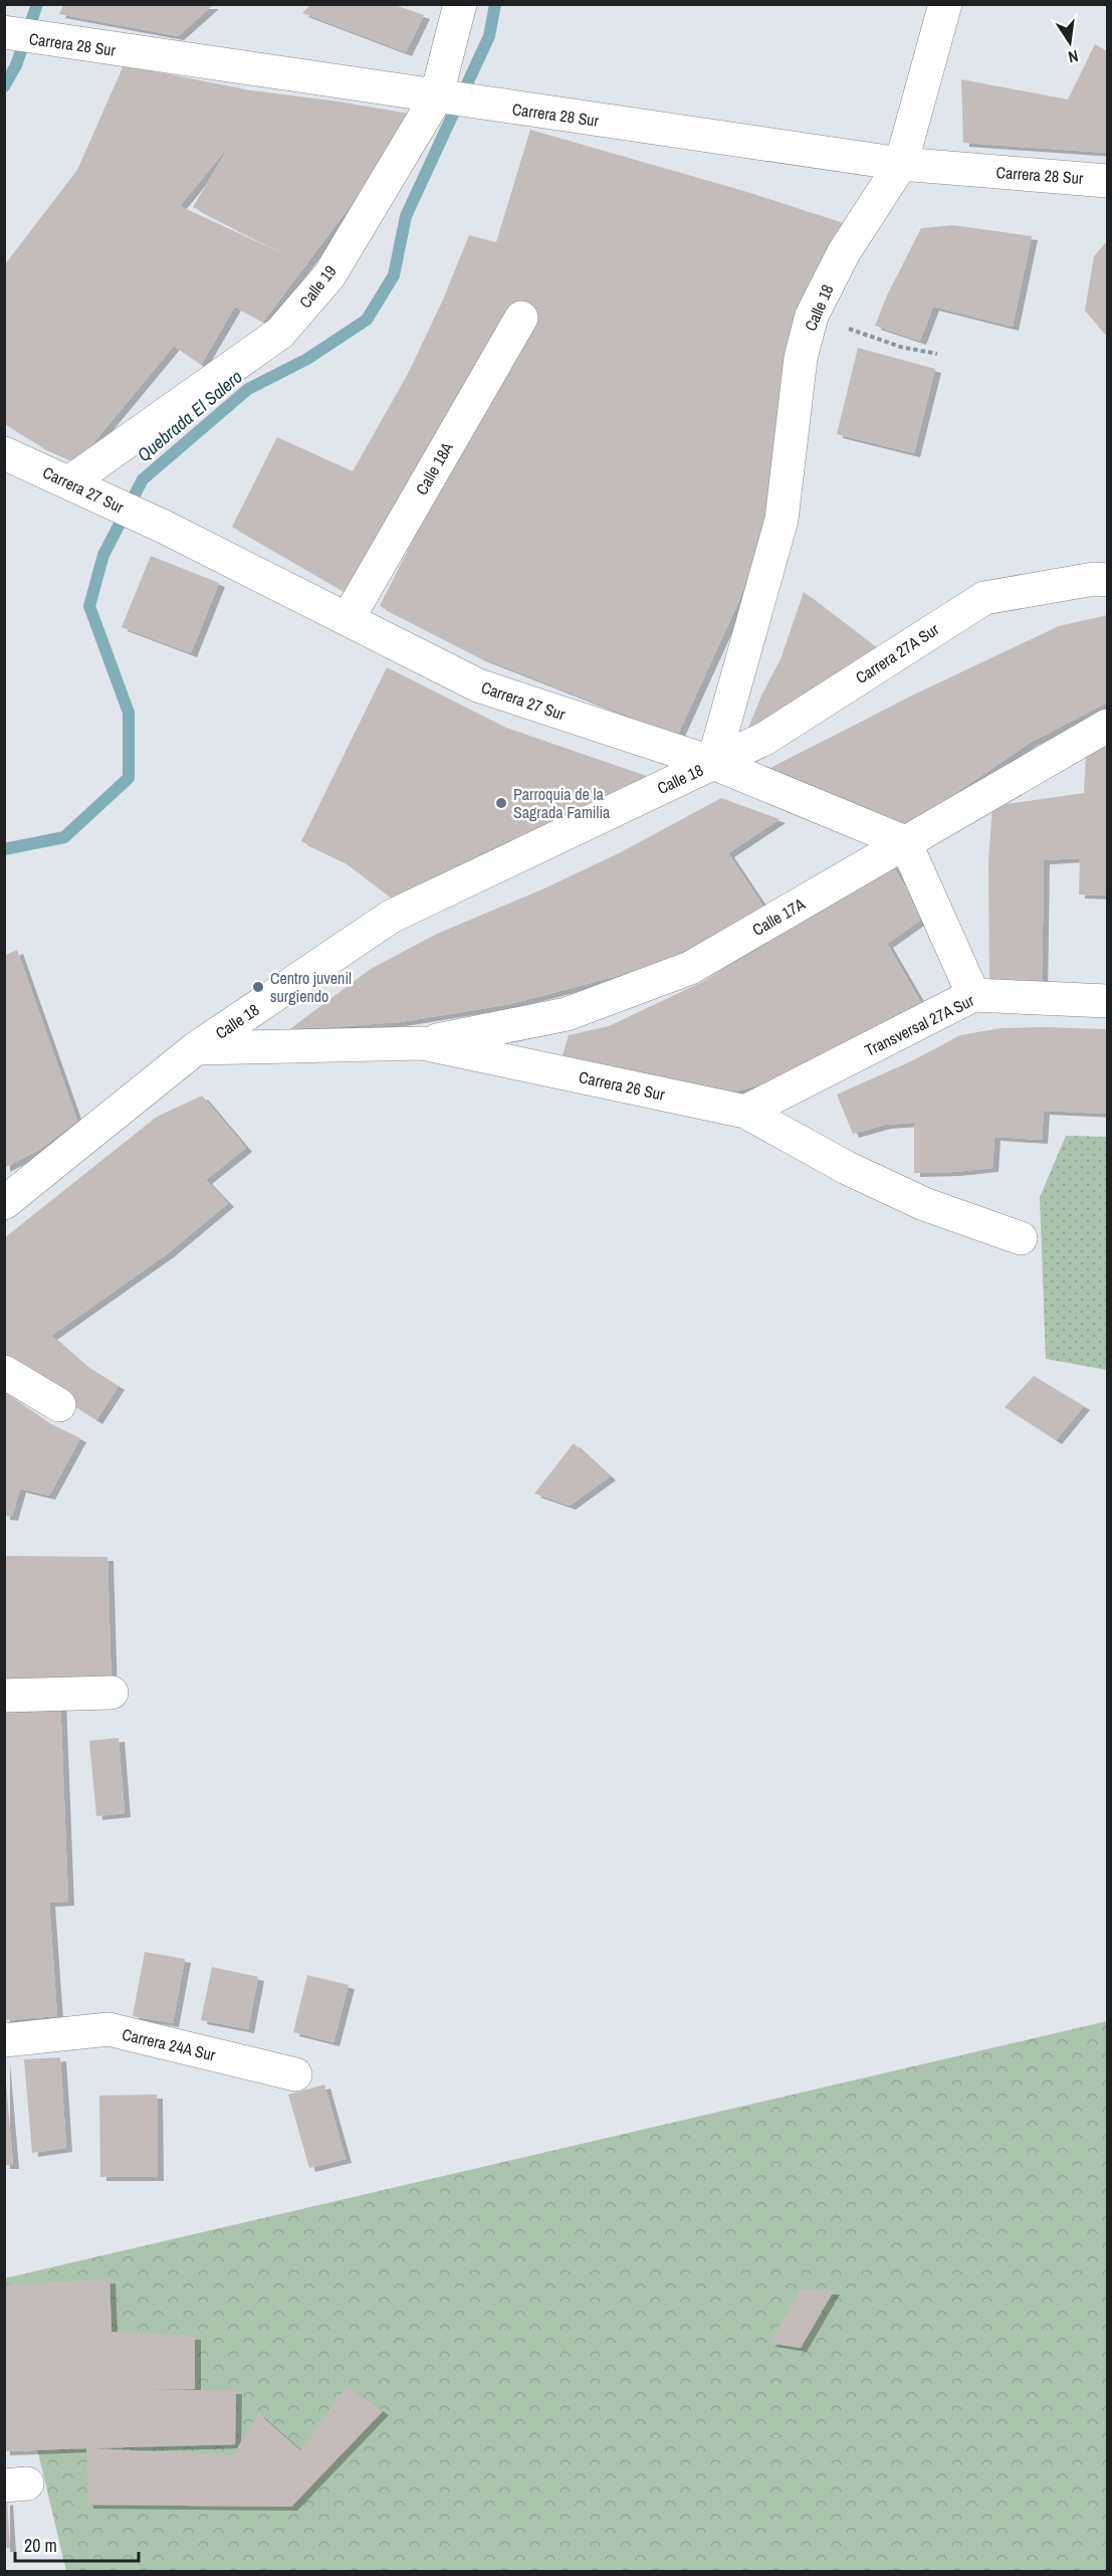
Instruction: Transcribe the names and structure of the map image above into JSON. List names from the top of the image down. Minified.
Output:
{"streets":{"street":["Carrera 28 Sur","Calle 19","Calle 18","Calle 18A","Carrera 27 Sur","Carrera 27A Sur","Calle 17A","Transversal 27A Sur","Carrera 26 Sur","Carrera 24A Sur"]},"crossings":[["Carrera 28 Sur","Calle 19"],["Carrera 28 Sur","Calle 18"],["Calle 19","Carrera 27 Sur"],["Calle 18","Carrera 27 Sur"],["Calle 18","Carrera 27A Sur"],["Calle 18","Carrera 26 Sur"],["Calle 18A","Carrera 27 Sur"],["Carrera 27 Sur","Carrera 27A Sur"],["Carrera 27 Sur","Calle 17A"],["Calle 17A","Carrera 26 Sur"],["Transversal 27A Sur","Carrera 26 Sur"]],"water":["Quebrada El Salero"],"places":["Parroquia de la Sagrada Familia","Centro juvenil surgiendo"],"scale_bar":"20 m","north":"bottom"}
